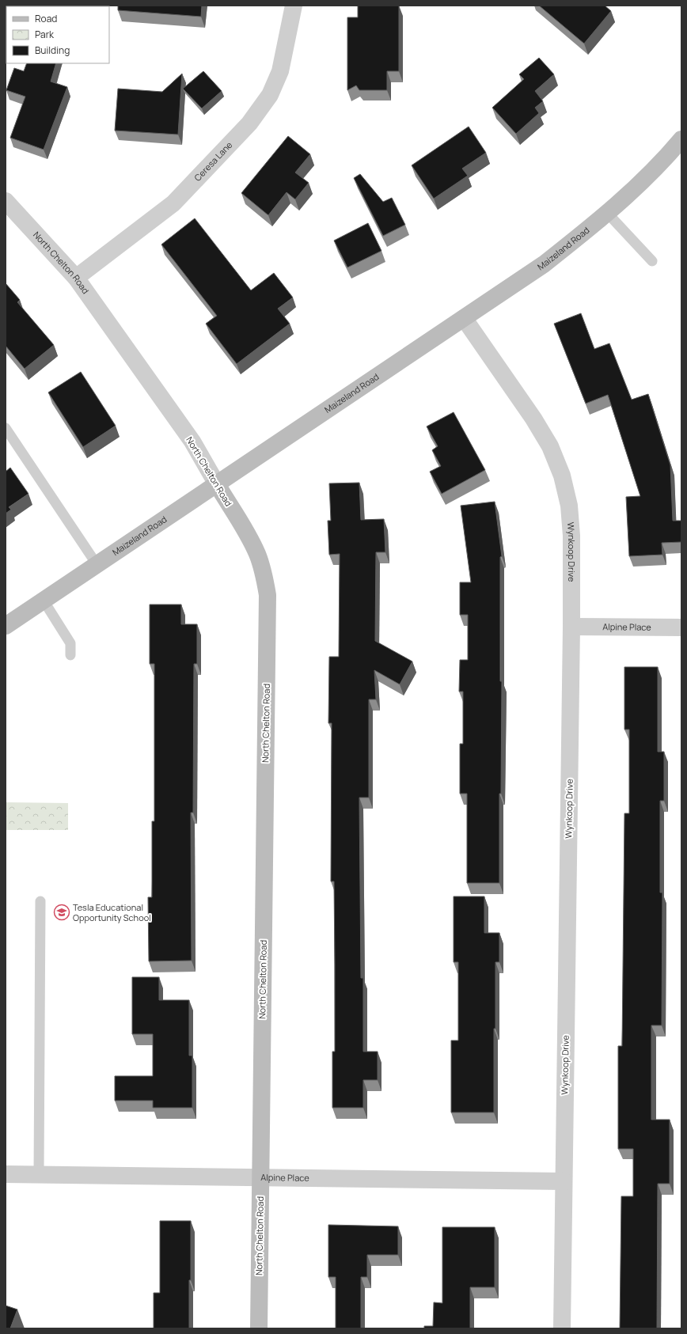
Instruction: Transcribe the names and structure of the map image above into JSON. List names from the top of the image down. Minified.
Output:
{"streets":{"main road":["Maizeland Road","North Chelton Road"],"street":["Ceresa Lane","Wynkoop Drive","Alpine Place"]},"crossings":[["Ceresa Lane","North Chelton Road"],["Maizeland Road","North Chelton Road"],["Maizeland Road","Wynkoop Drive"],["North Chelton Road","Alpine Place"],["Wynkoop Drive","Alpine Place"]],"places":{"school or university":["Tesla Educational Opportunity School"]},"legend":["Road","Park","Building"]}
